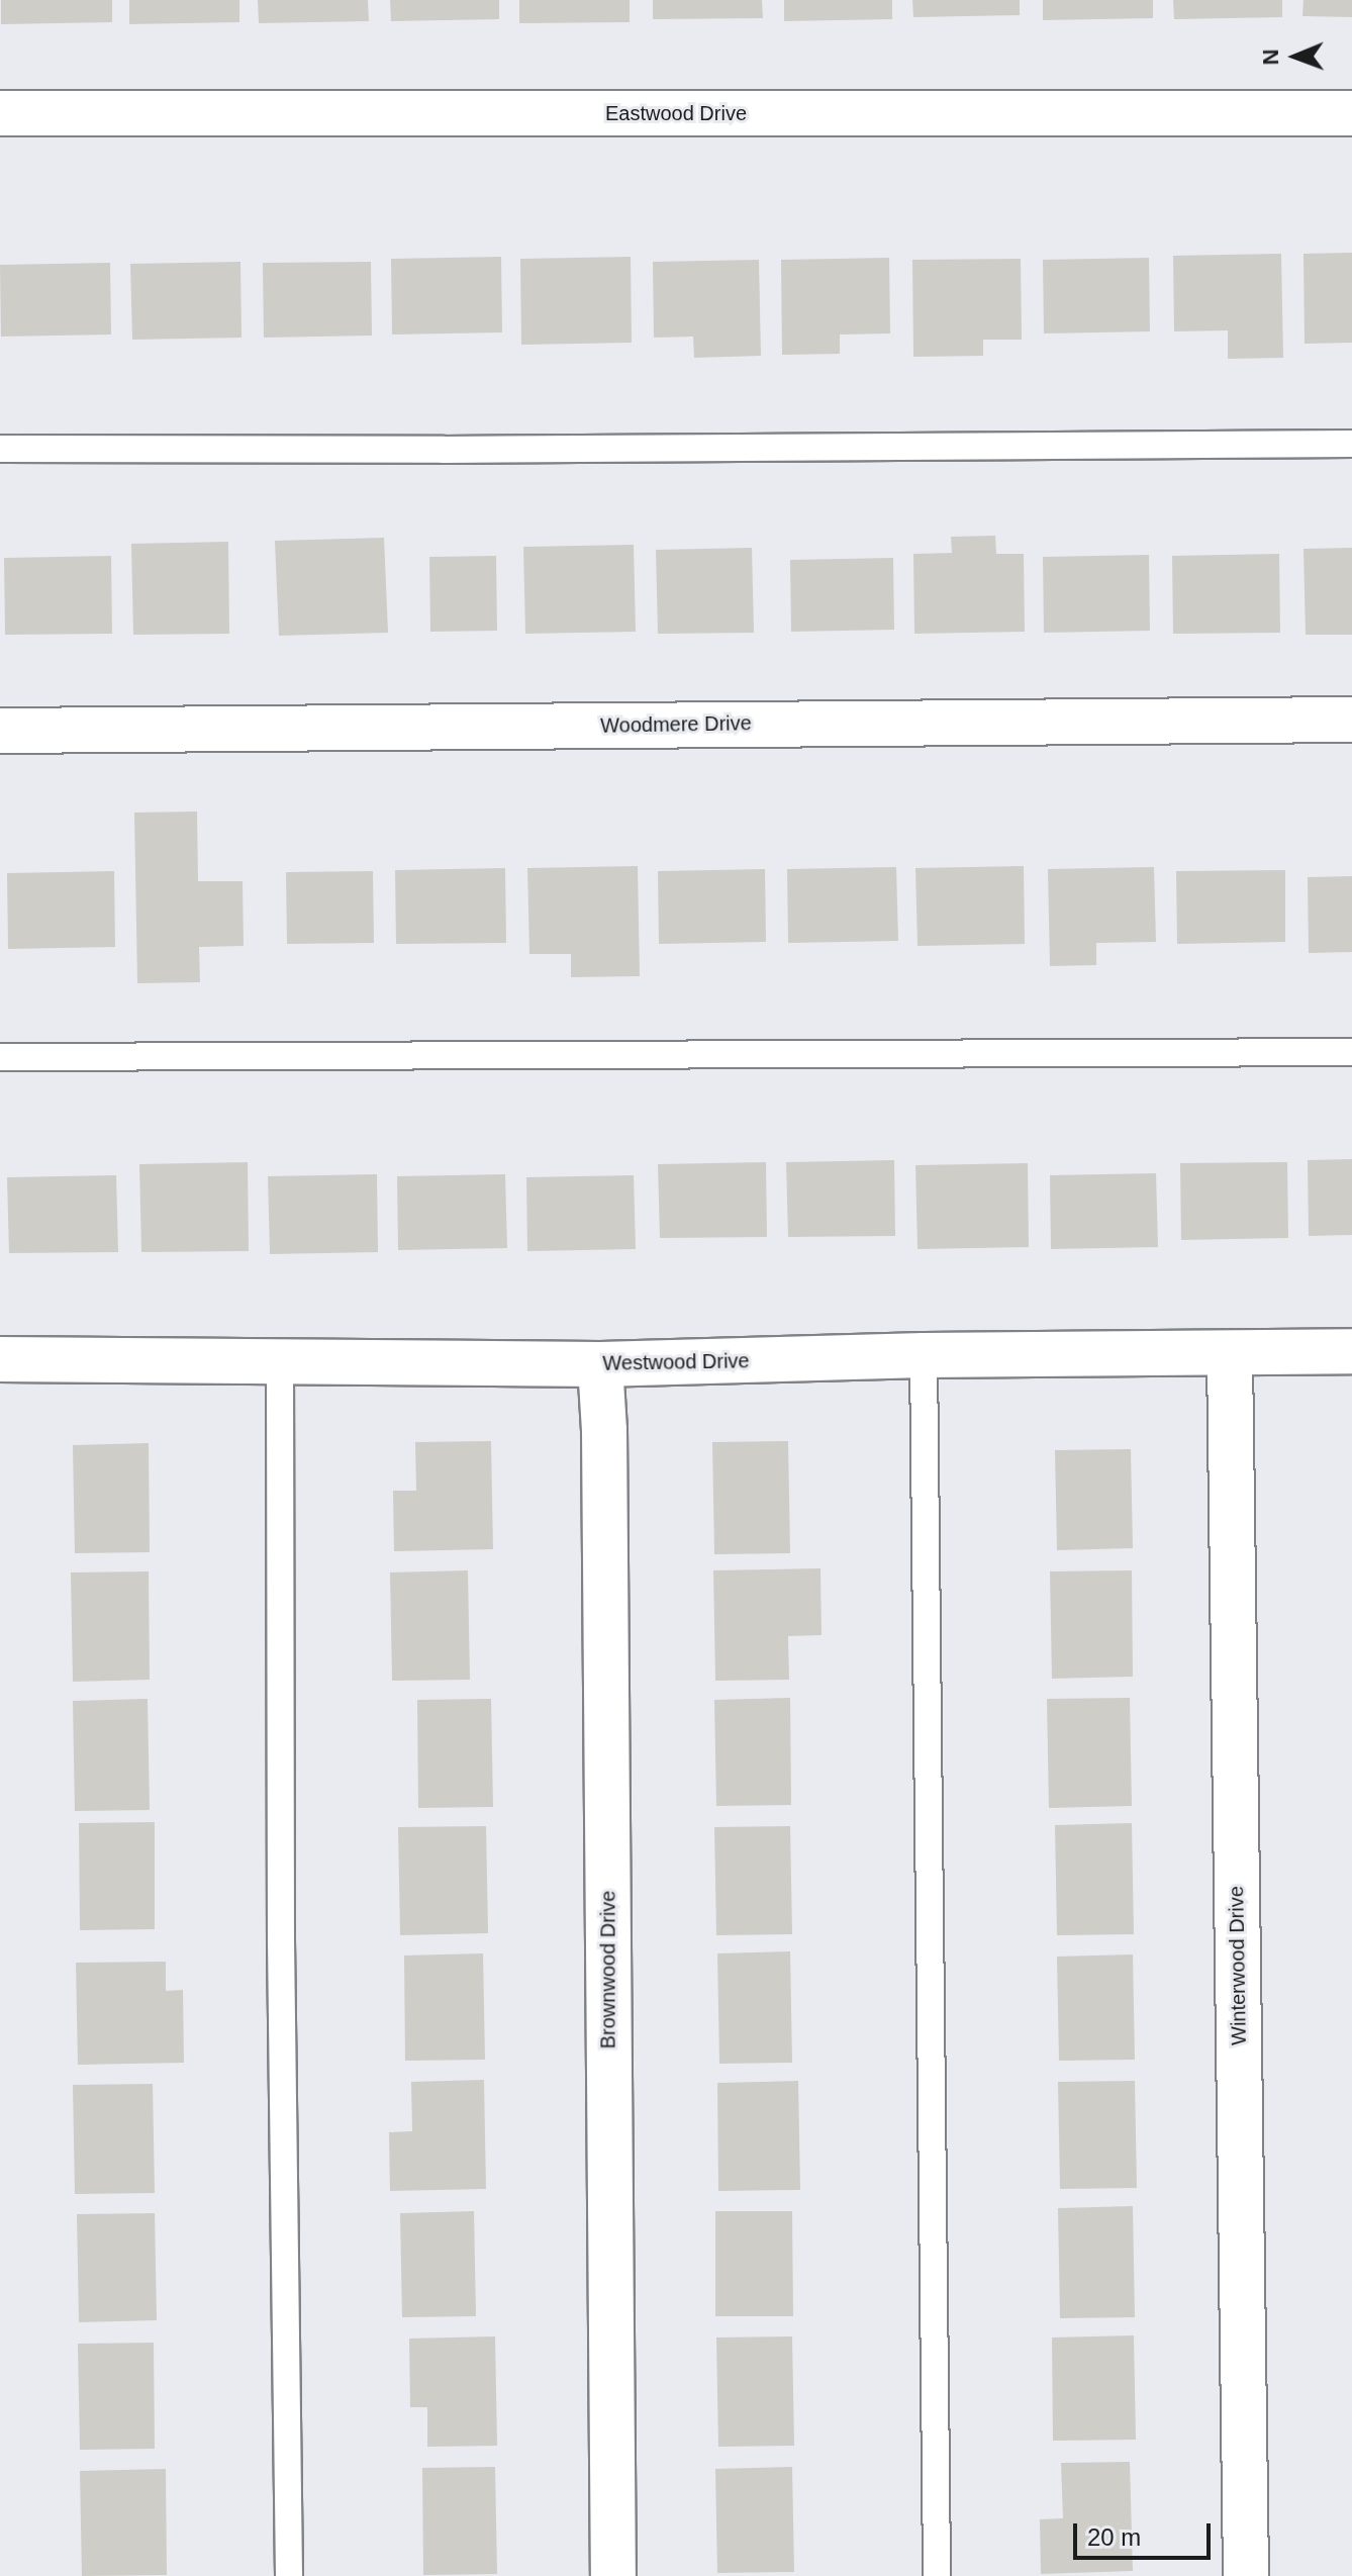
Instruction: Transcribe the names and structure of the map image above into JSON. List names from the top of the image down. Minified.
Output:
{"streets":{"street":["Eastwood Drive","Woodmere Drive","Westwood Drive","Winterwood Drive","Brownwood Drive"]},"crossings":[["Westwood Drive","Winterwood Drive"],["Westwood Drive","Brownwood Drive"]],"scale_bar":"20 m","north":"left"}
